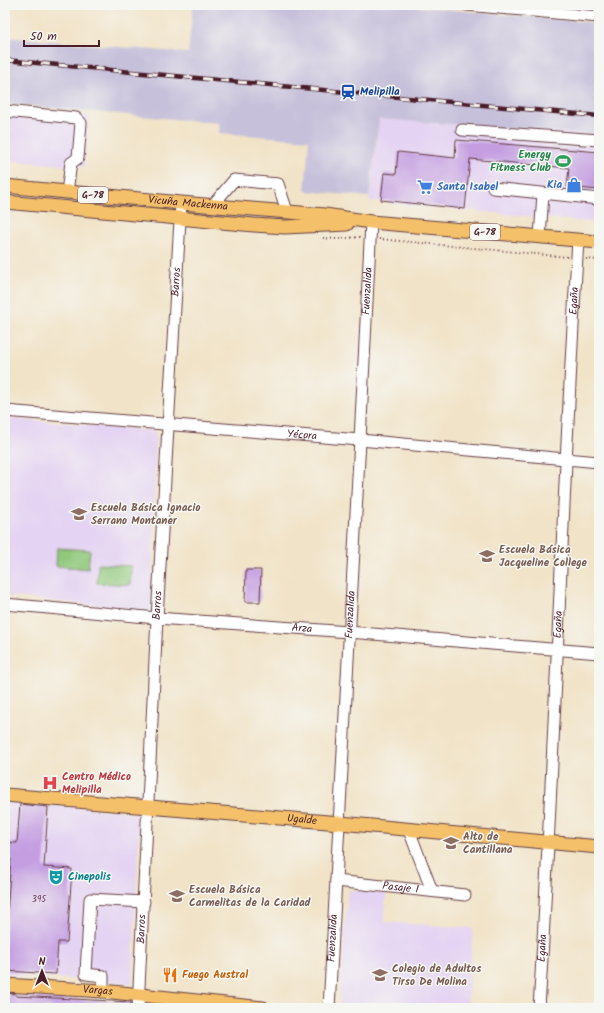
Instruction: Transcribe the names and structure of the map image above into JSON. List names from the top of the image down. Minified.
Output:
{"streets":{"main road":["G-78","Vicuña Mackenna","Ugalde","Vargas"],"street":["Barros","Fuenzalida","Egaña","Yécora","Arza","Pasaje 1"]},"crossings":[["Vicuña Mackenna","Barros"],["Vicuña Mackenna","Fuenzalida"],["Vicuña Mackenna","Egaña"],["Barros","Yécora"],["Barros","Arza"],["Barros","Ugalde"],["Barros","Vargas"],["Fuenzalida","Yécora"],["Fuenzalida","Arza"],["Fuenzalida","Ugalde"],["Fuenzalida","Pasaje 1"],["Egaña","Yécora"],["Egaña","Arza"],["Egaña","Ugalde"]],"places":{"station":["Melipilla"],"sports":["Energy Fitness Club"],"shop":["Kia"],"supermarket":["Santa Isabel"],"school or university":["Escuela Básica Ignacio Serrano Montaner","Escuela Básica Jacqueline College","Alto de Cantillana","Escuela Básica Carmelitas de la Caridad","Colegio de Adultos Tirso De Molina"],"hospital":["Centro Médico Melipilla"],"theatre":["Cinepolis"],"restaurant":["Fuego Austral"]},"house_numbers":["395"],"scale_bar":"50 m","north":"top"}
